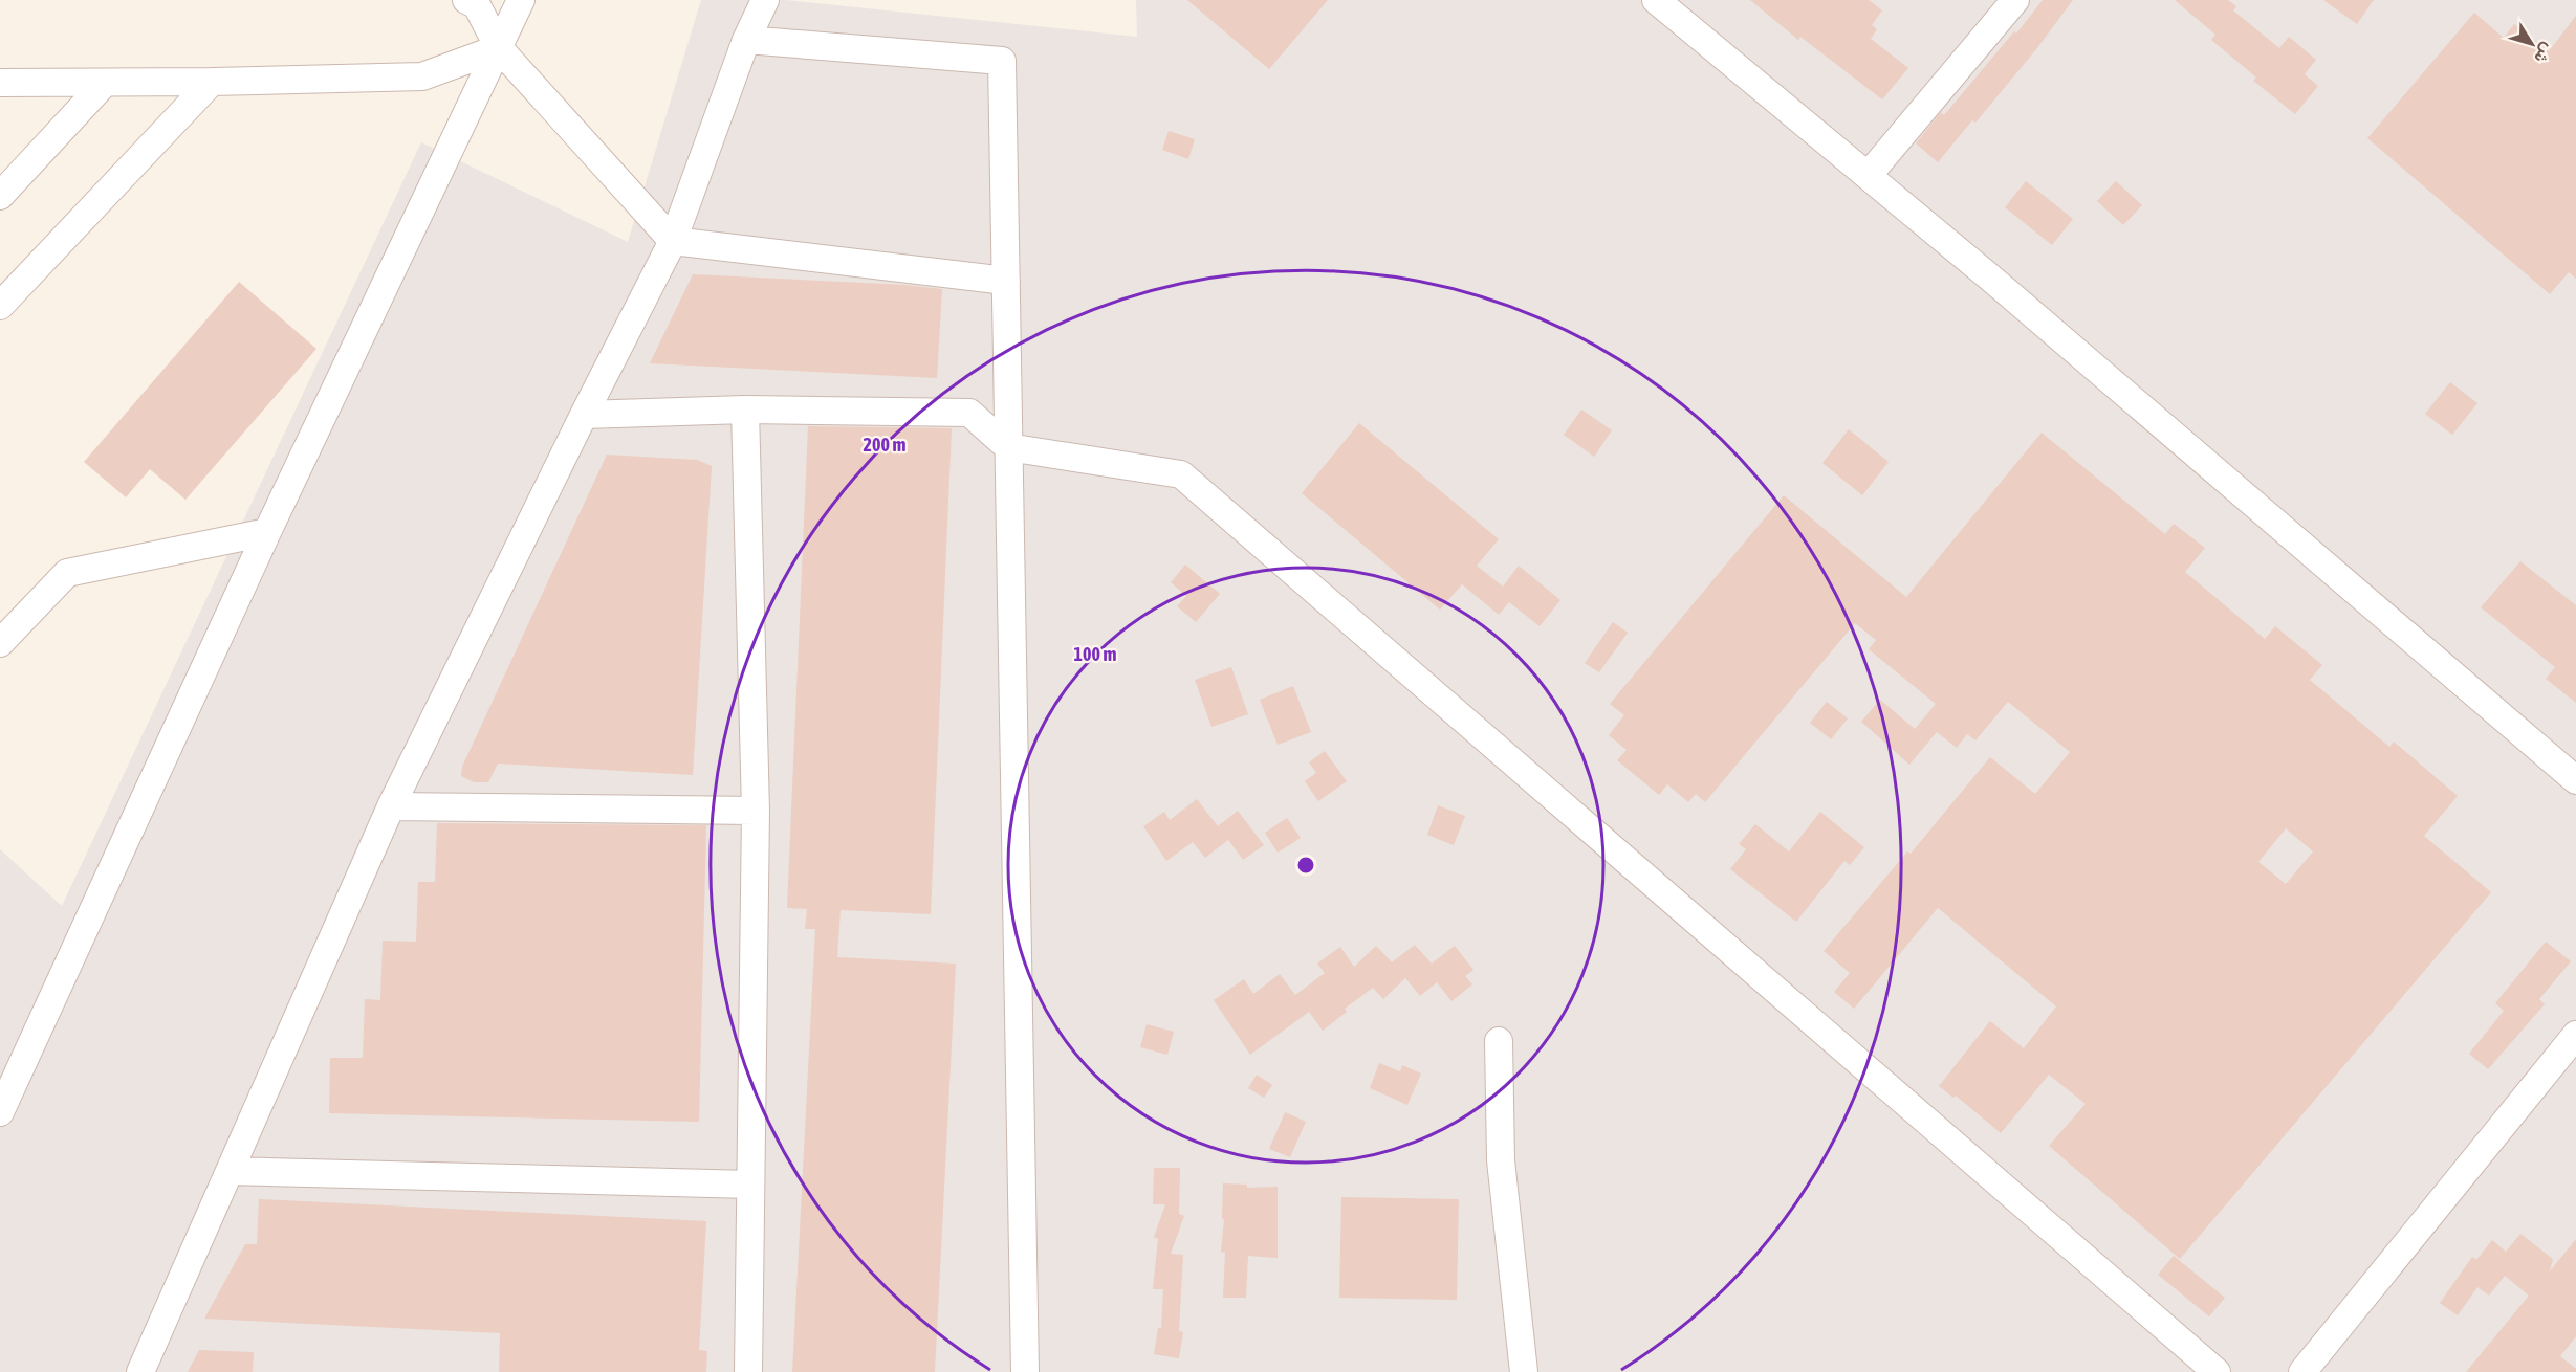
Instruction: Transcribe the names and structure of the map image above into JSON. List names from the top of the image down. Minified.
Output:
{"north":"bottom right","rings":["200 m","100 m"]}
